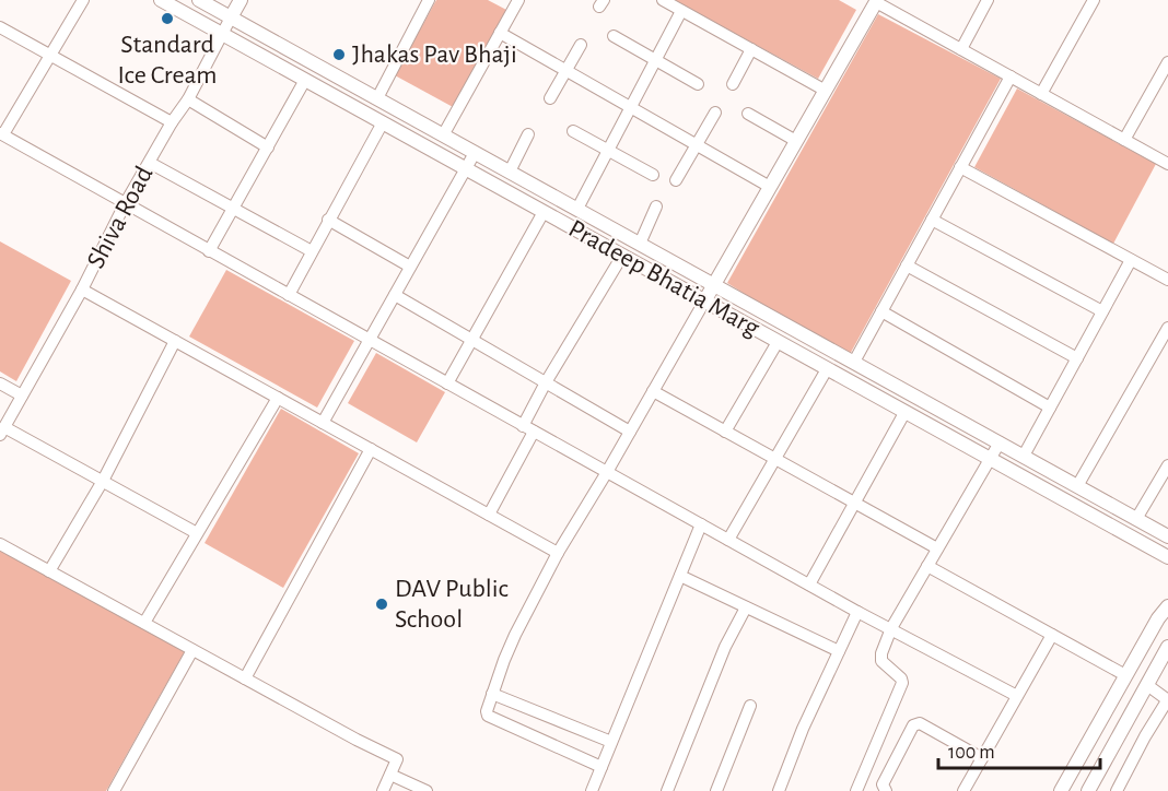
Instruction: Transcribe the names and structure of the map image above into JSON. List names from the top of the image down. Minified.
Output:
{"streets":{"street":["Shiva Road","Pradeep Bhatia Marg"]},"crossings":[["Shiva Road","Pradeep Bhatia Marg"]],"places":["Standard Ice Cream","Jhakas Pav Bhaji","DAV Public School"],"scale_bar":"100 m"}
